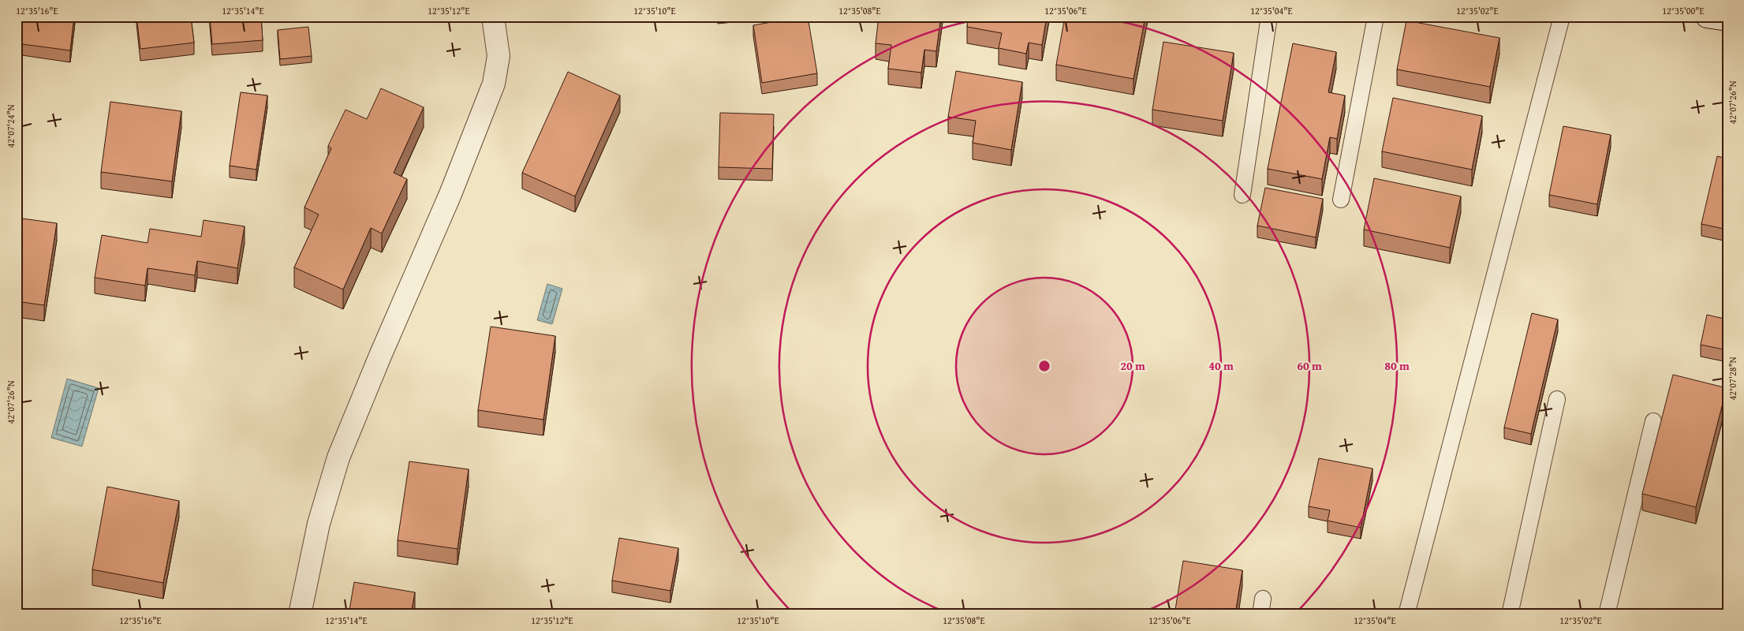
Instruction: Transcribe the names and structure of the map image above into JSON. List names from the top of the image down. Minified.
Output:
{"coordinates":["12°35'16\"E","12°35'14\"E","12°35'12\"E","12°35'10\"E","12°35'08\"E","12°35'06\"E","12°35'04\"E","12°35'02\"E","12°35'00\"E","42°07'26\"N","42°07'24\"N","42°07'28\"N"],"rings":["20 m","40 m","60 m","80 m"]}
